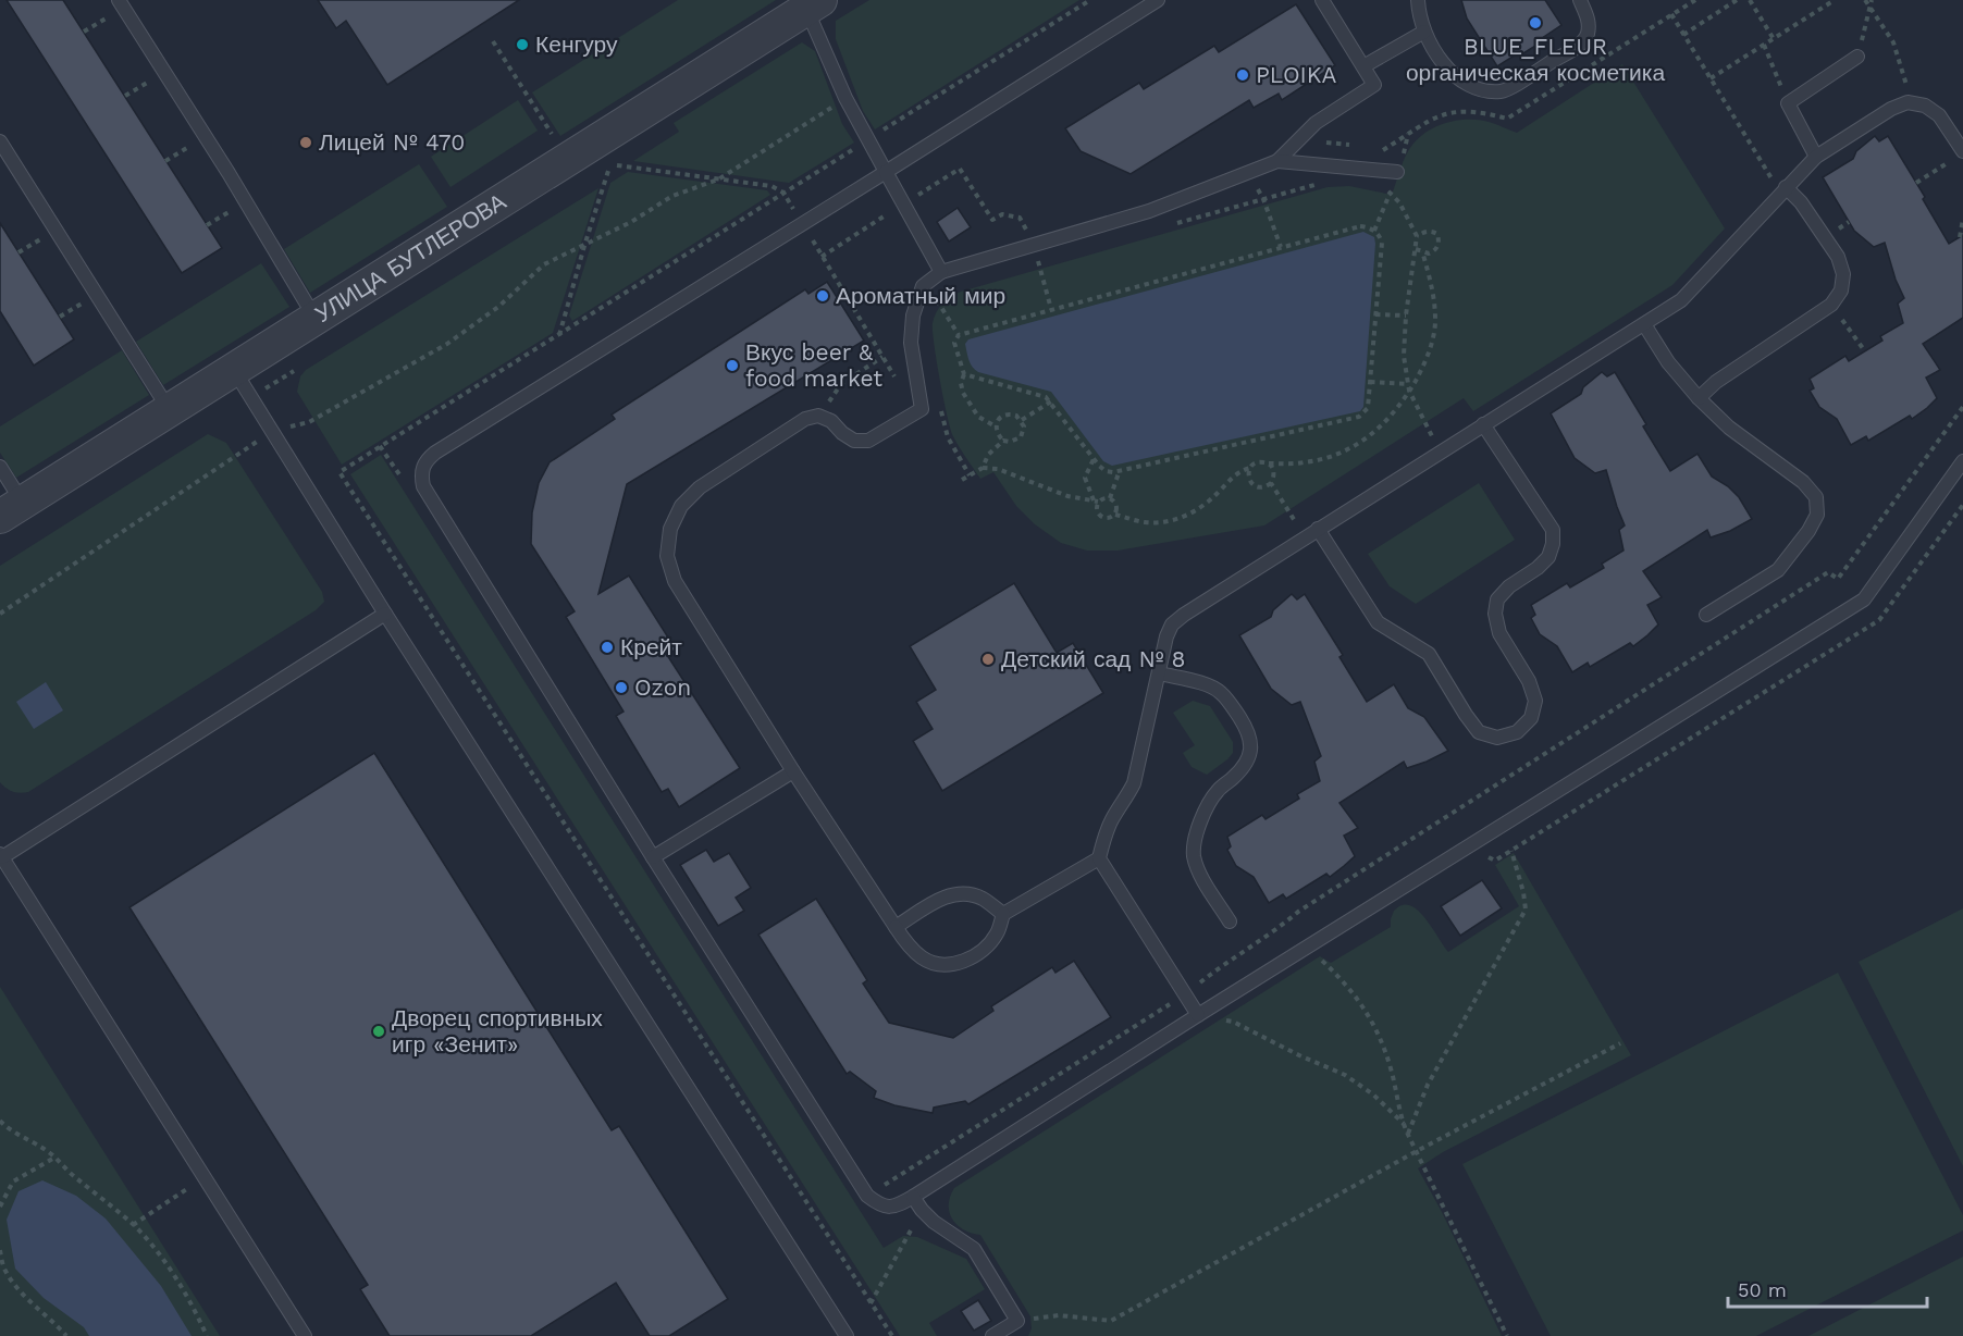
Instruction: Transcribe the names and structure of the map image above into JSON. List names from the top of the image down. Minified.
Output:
{"streets":{"street":["УЛИЦА БУТЛЕРОВА"]},"places":["BLUE_FLEUR органическая косметика","Кенгуру","PLOIKA","Лицей № 470","Ароматный мир","Вкус beer & food market","Крейт","Детский сад № 8","Ozon","Дворец спортивных игр «Зенит»"],"scale_bar":"50 m"}
